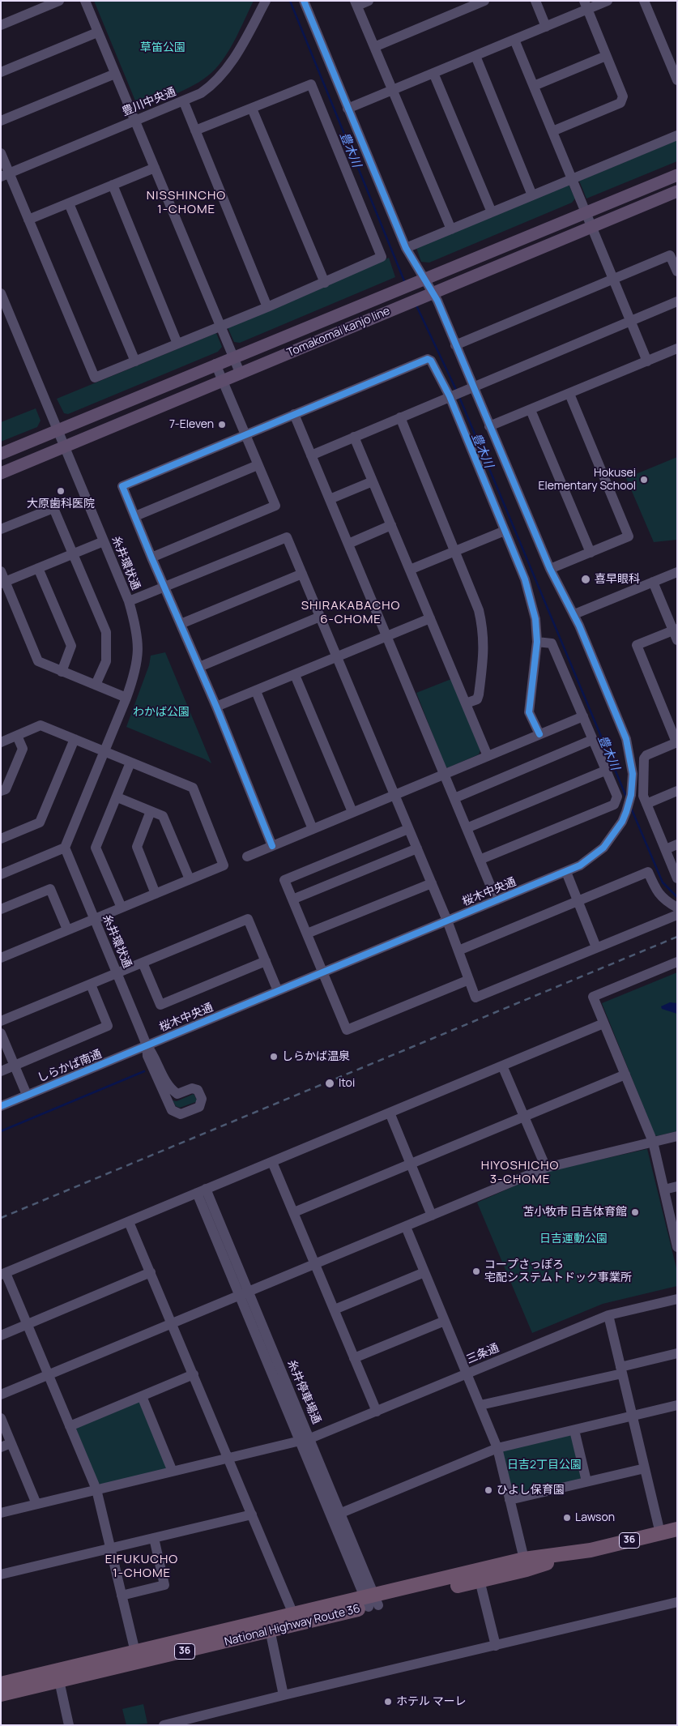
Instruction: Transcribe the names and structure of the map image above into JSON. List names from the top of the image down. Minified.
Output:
{"streets":{"highway":["36","National Highway Route 36"],"main road":["Tomakomai kanjo line"],"street":["豊川中央通","糸井環状通","桜木中央通","しらかば南通","三条通","糸井停車場通"]},"crossings":[["Tomakomai kanjo line","糸井環状通"],["Tomakomai kanjo line","桜木中央通"],["糸井環状通","桜木中央通"],["糸井環状通","しらかば南通"],["桜木中央通","しらかば南通"],["三条通","糸井停車場通"],["糸井停車場通","National Highway Route 36"]],"districts":["NISSHINCHO 1-CHOME","SHIRAKABACHO 6-CHOME","HIYOSHICHO 3-CHOME","EIFUKUCHO 1-CHOME"],"water":["豊木川"],"parks":["草笛公園","わかば公園","日吉運動公園","日吉2丁目公園"],"places":["7-Eleven","Hokusei Elementary School","大原歯科医院","喜早眼科","しらかば温泉","Itoi","苫小牧市 日吉体育館","コープさっぽろ 宅配システムトドック事業所","ひよし保育園","Lawson","ホテル マーレ"]}
